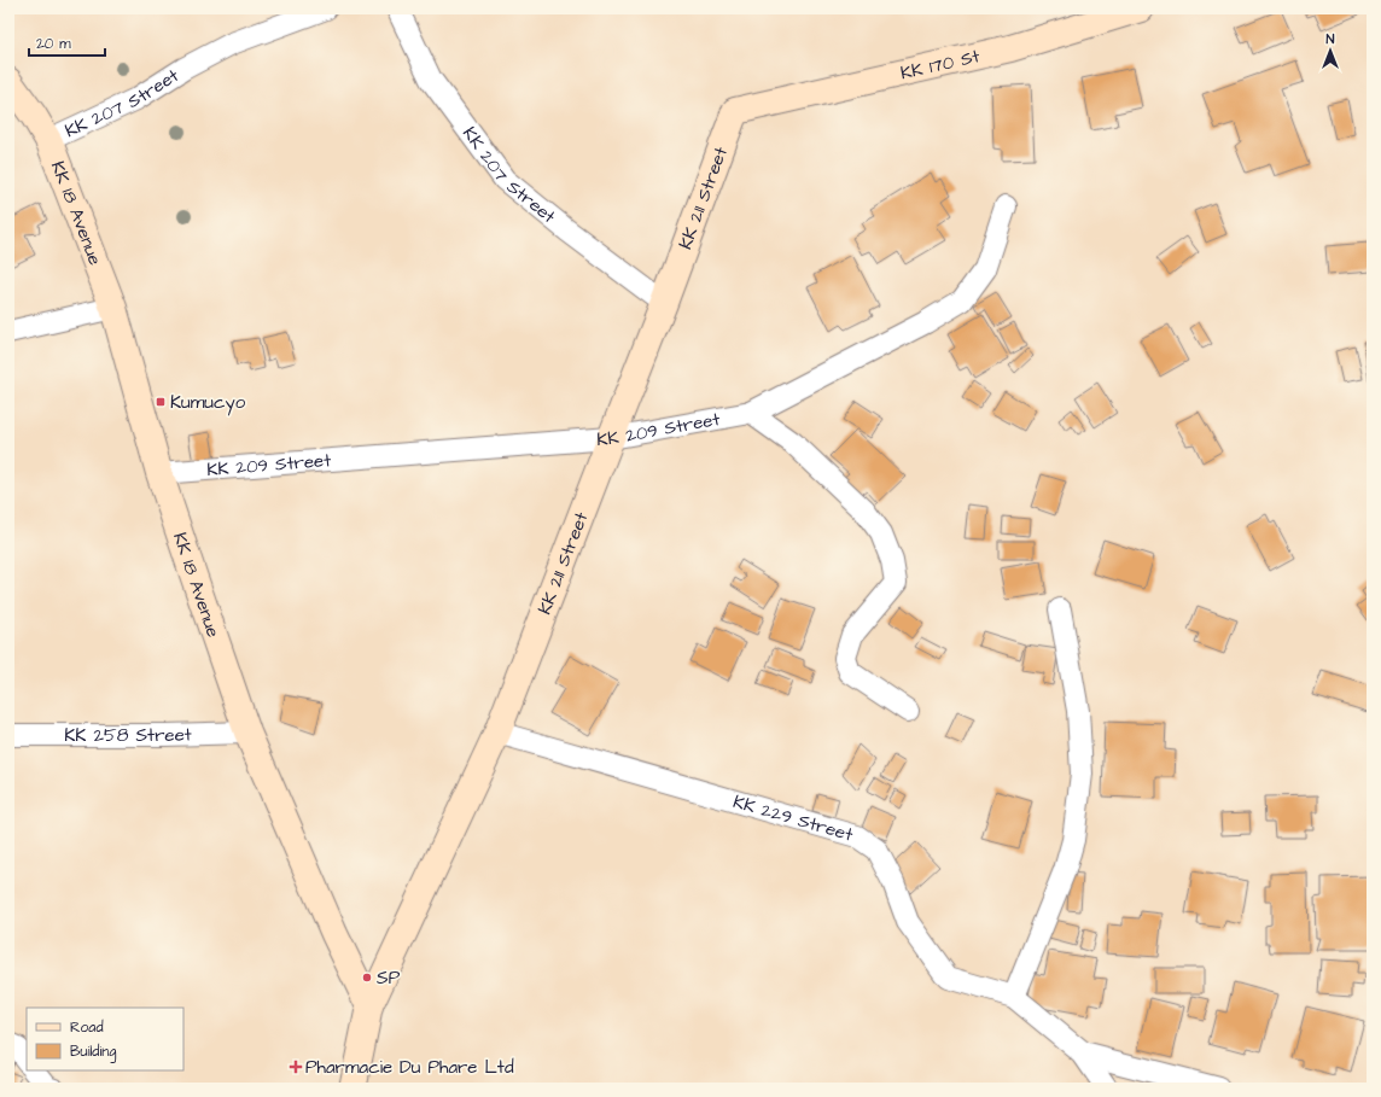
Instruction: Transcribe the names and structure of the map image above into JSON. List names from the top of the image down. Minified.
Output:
{"streets":{"main road":["KK 170 St","KK 211 Street","KK 18 Avenue"],"street":["KK 207 Street","KK 209 Street","KK 258 Street","KK 229 Street"]},"crossings":[["KK 170 St","KK 211 Street"],["KK 207 Street","KK 211 Street"],["KK 207 Street","KK 18 Avenue"],["KK 211 Street","KK 18 Avenue"],["KK 211 Street","KK 209 Street"],["KK 211 Street","KK 229 Street"],["KK 18 Avenue","KK 209 Street"],["KK 18 Avenue","KK 258 Street"]],"places":{"transit":["Kumucyo"],"other":["SP"],"health":["Pharmacie Du Phare Ltd"]},"legend":["Road","Building"],"scale_bar":"20 m","north":"top"}
